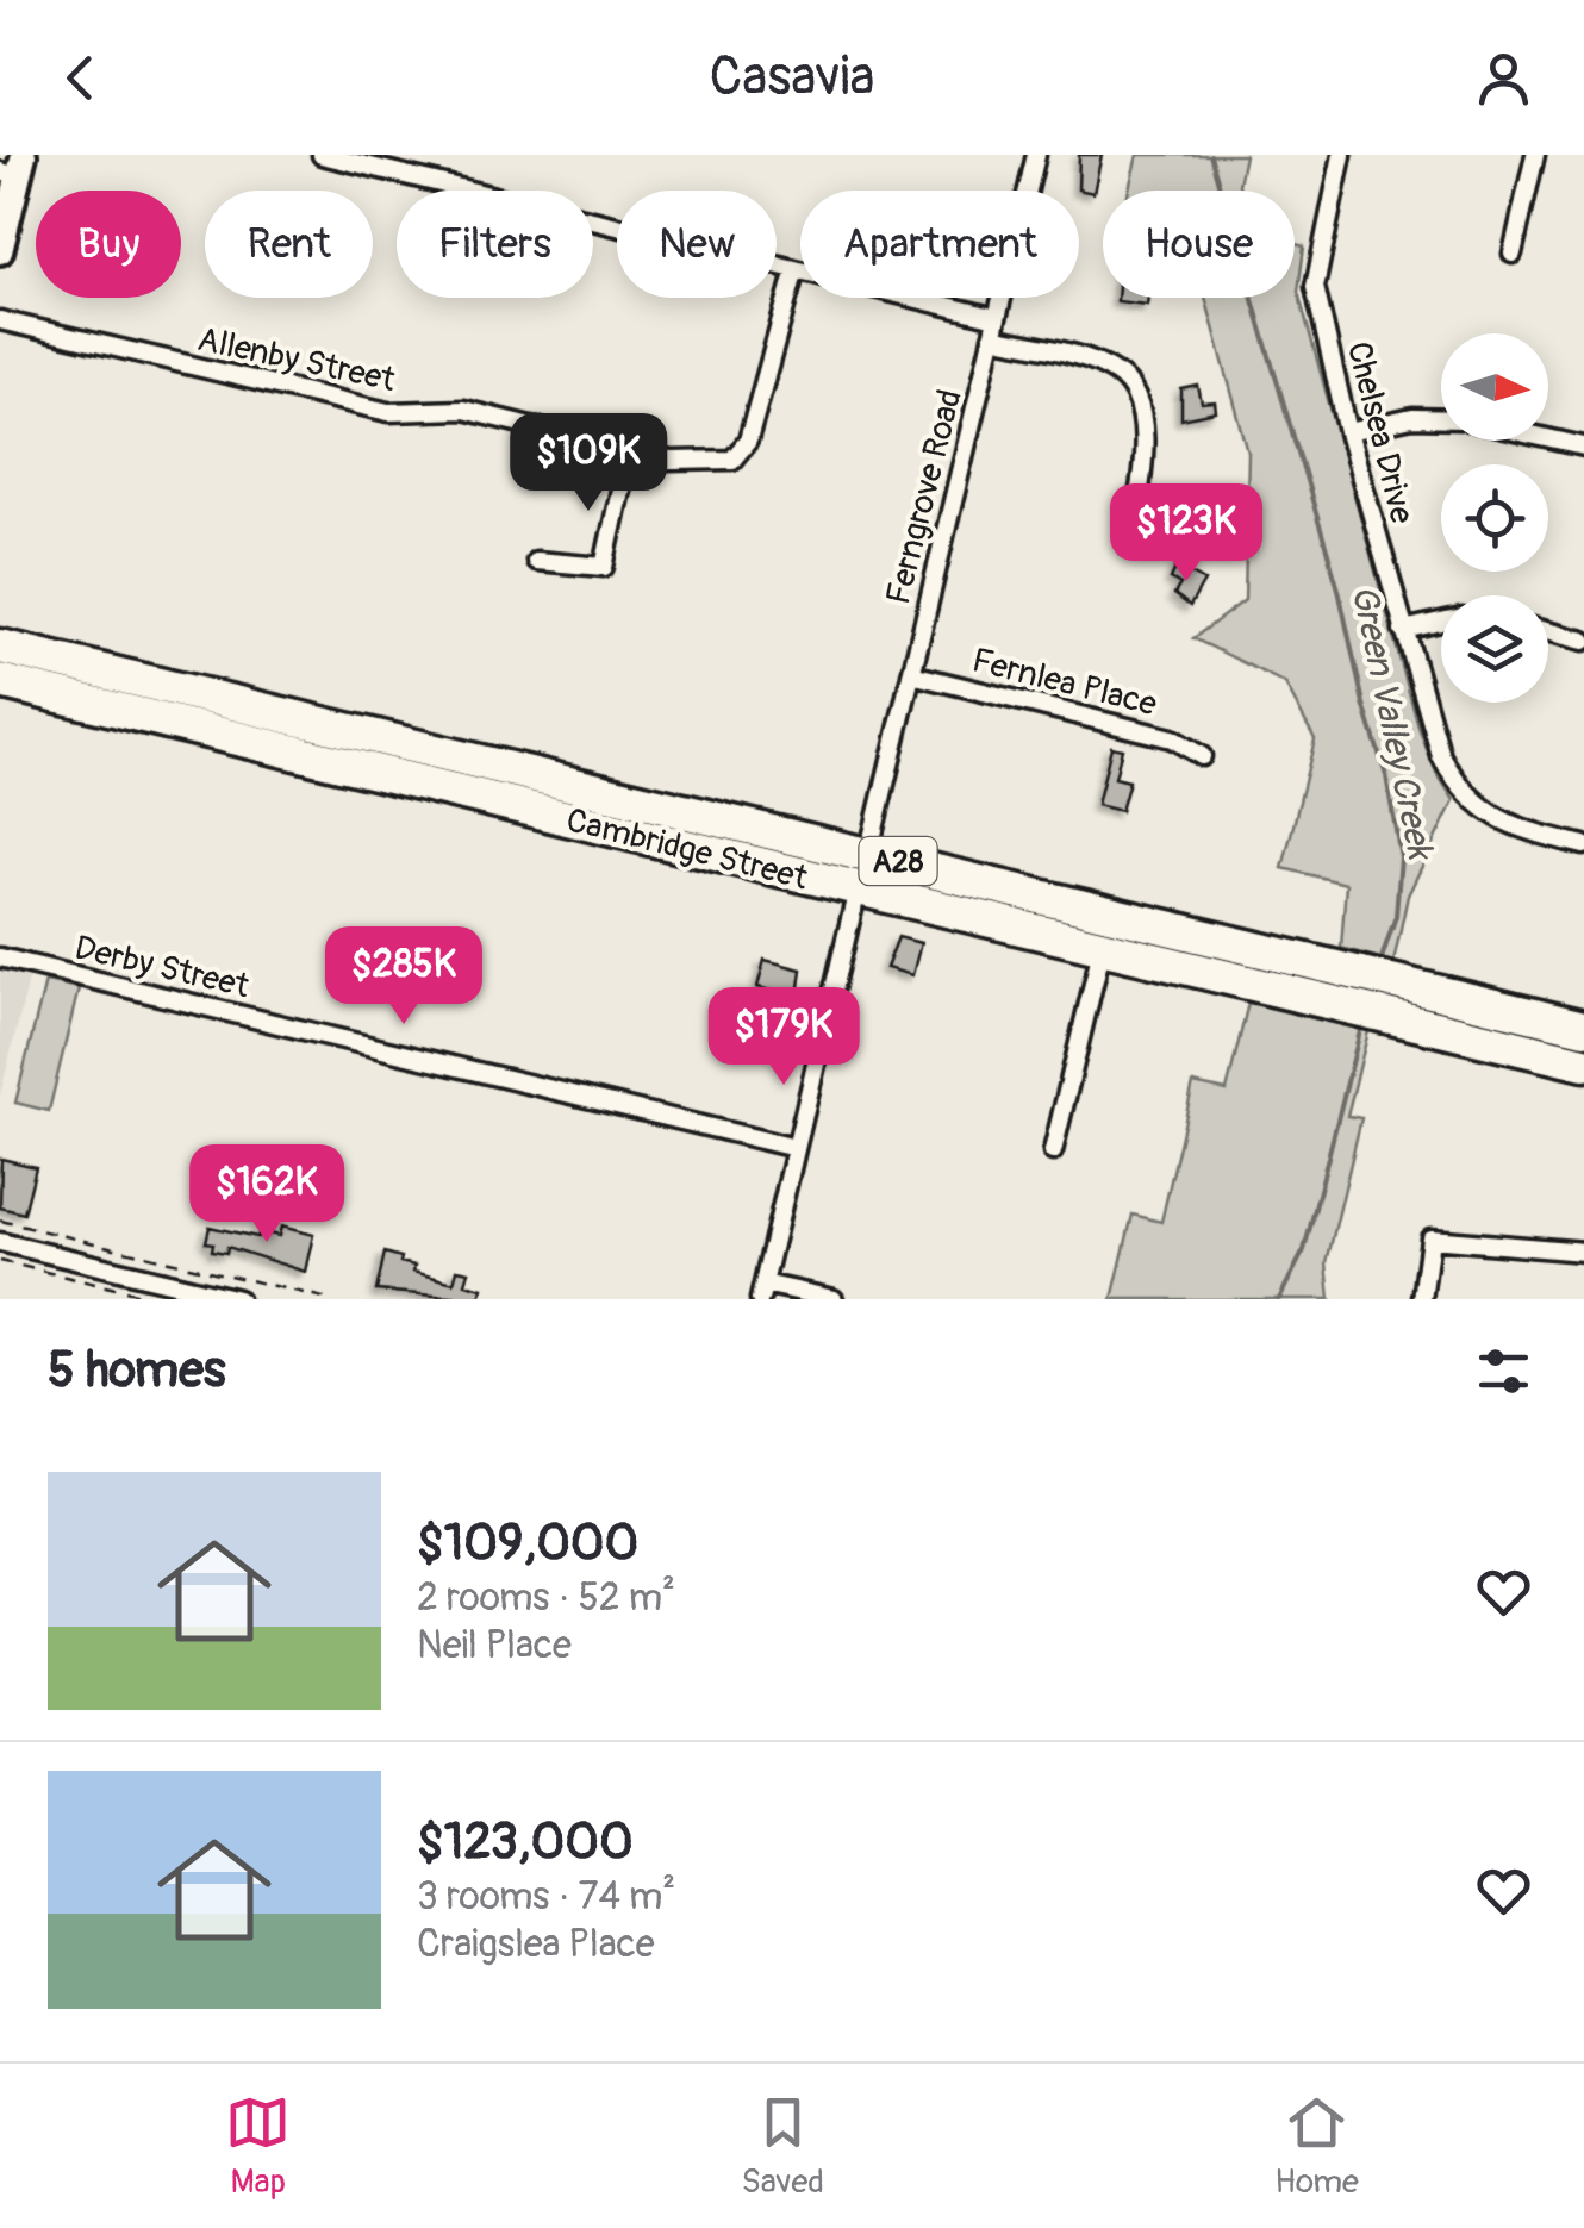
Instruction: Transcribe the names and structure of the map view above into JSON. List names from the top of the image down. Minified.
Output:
{"streets":{"highway":["Cambridge Street","A28"],"street":["Allenby Street","Chelsea Drive","Ferngrove Road","Fernlea Place","Derby Street"]},"crossings":[["Ferngrove Road","Fernlea Place"],["Ferngrove Road","Cambridge Street"]],"water":["Green Valley Creek"],"north":"right","page":{"header":"Casavia","chip":["Buy","Rent","Filters","New","Apartment","House"],"price":["$109K","$123K","$285K","$179K","$162K"],"heading":"5 homes","list":[{"name":"$109,000","note":"2 rooms · 52 m² · Neil Place"},{"name":"$123,000","note":"3 rooms · 74 m² · Craigslea Place"}],"tabs":["Map","Saved","Home"]}}
